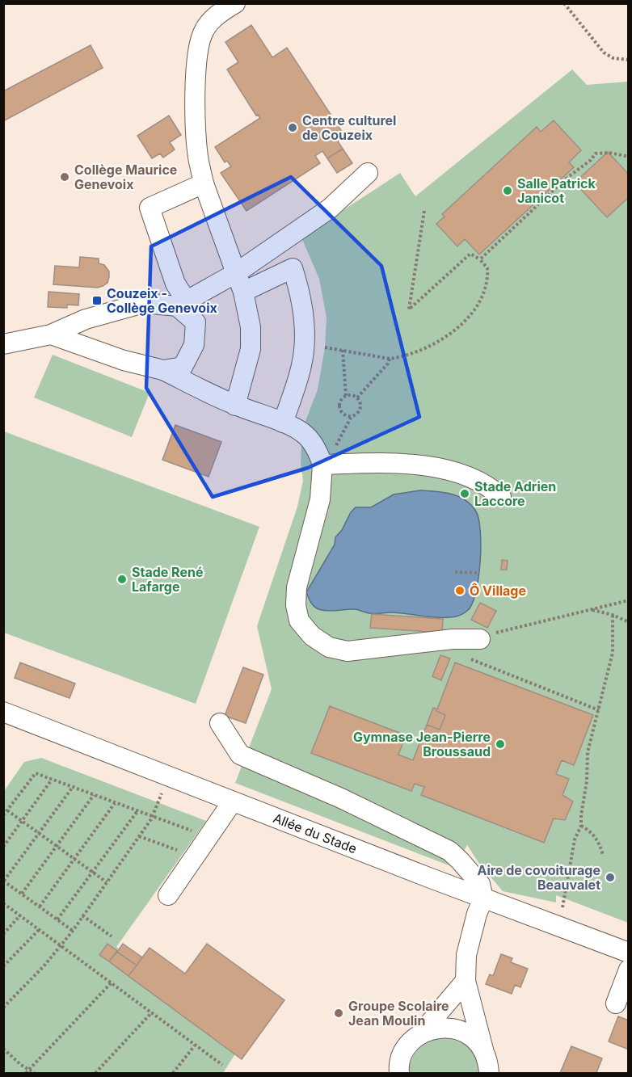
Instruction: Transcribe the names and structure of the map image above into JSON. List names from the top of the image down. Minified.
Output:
{"streets":{"street":["Allée du Stade"]},"places":{"other":["Centre culturel de Couzeix","Collège Maurice Genevoix","Salle Patrick Janicot","Stade Adrien Laccore","Stade René Lafarge","Ô Village","Gymnase Jean-Pierre Broussaud","Aire de covoiturage Beauvalet","Groupe Scolaire Jean Moulin"],"transit":["Couzeix - Collège Genevoix"]}}
